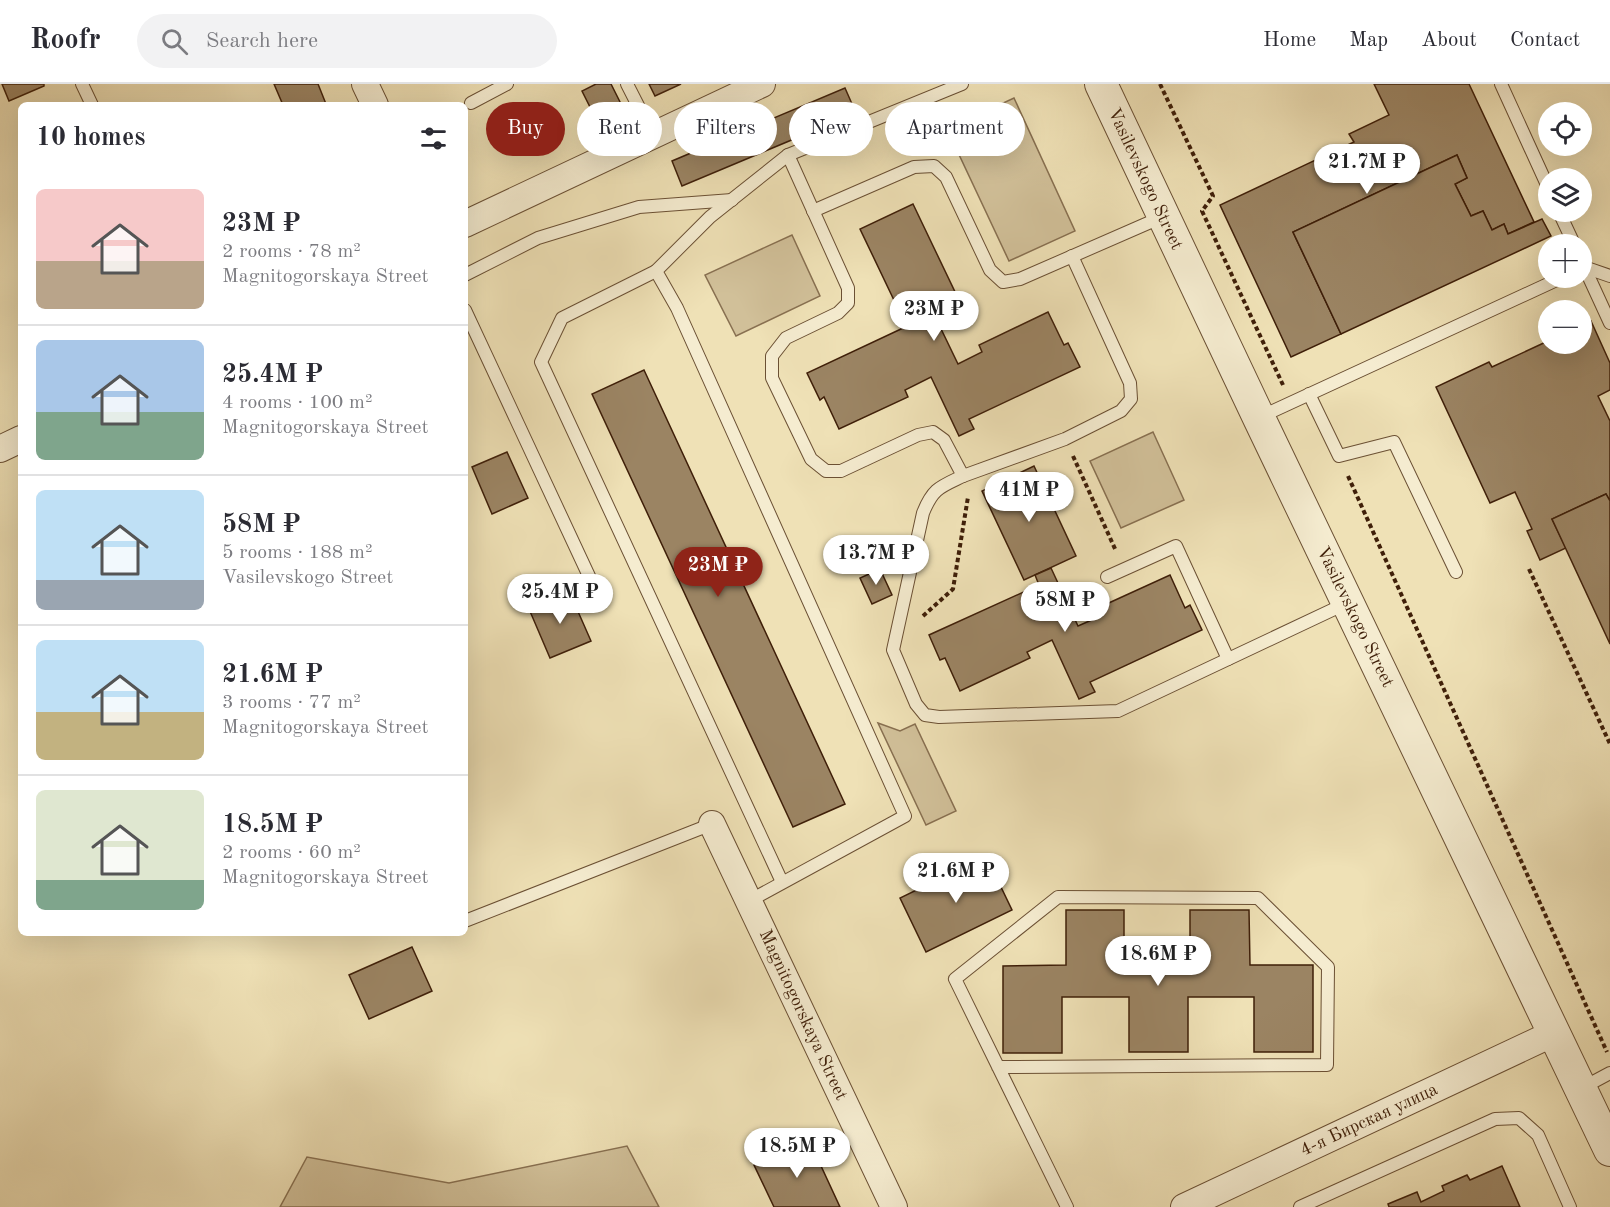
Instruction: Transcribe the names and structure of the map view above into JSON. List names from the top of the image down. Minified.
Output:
{"streets":{"street":["Vasilevskogo Street","Magnitogorskaya Street","4-я Бирская улица"]},"crossings":[["Vasilevskogo Street","4-я Бирская улица"]],"page":{"header":"Roofr","search":"Search here","nav":["Home","Map","About","Contact"],"map_buttons":["+","−"],"chip":["Buy","Rent","Filters","New","Apartment"],"heading":"10 homes","price":["21.7M ₽","23M ₽","41M ₽","13.7M ₽","23M ₽","25.4M ₽","58M ₽","21.6M ₽","18.6M ₽","18.5M ₽"],"list":[{"name":"23M ₽","note":"2 rooms · 78 m² · Magnitogorskaya Street"},{"name":"25.4M ₽","note":"4 rooms · 100 m² · Magnitogorskaya Street"},{"name":"58M ₽","note":"5 rooms · 188 m² · Vasilevskogo Street"},{"name":"21.6M ₽","note":"3 rooms · 77 m² · Magnitogorskaya Street"},{"name":"18.5M ₽","note":"2 rooms · 60 m² · Magnitogorskaya Street"}]}}
